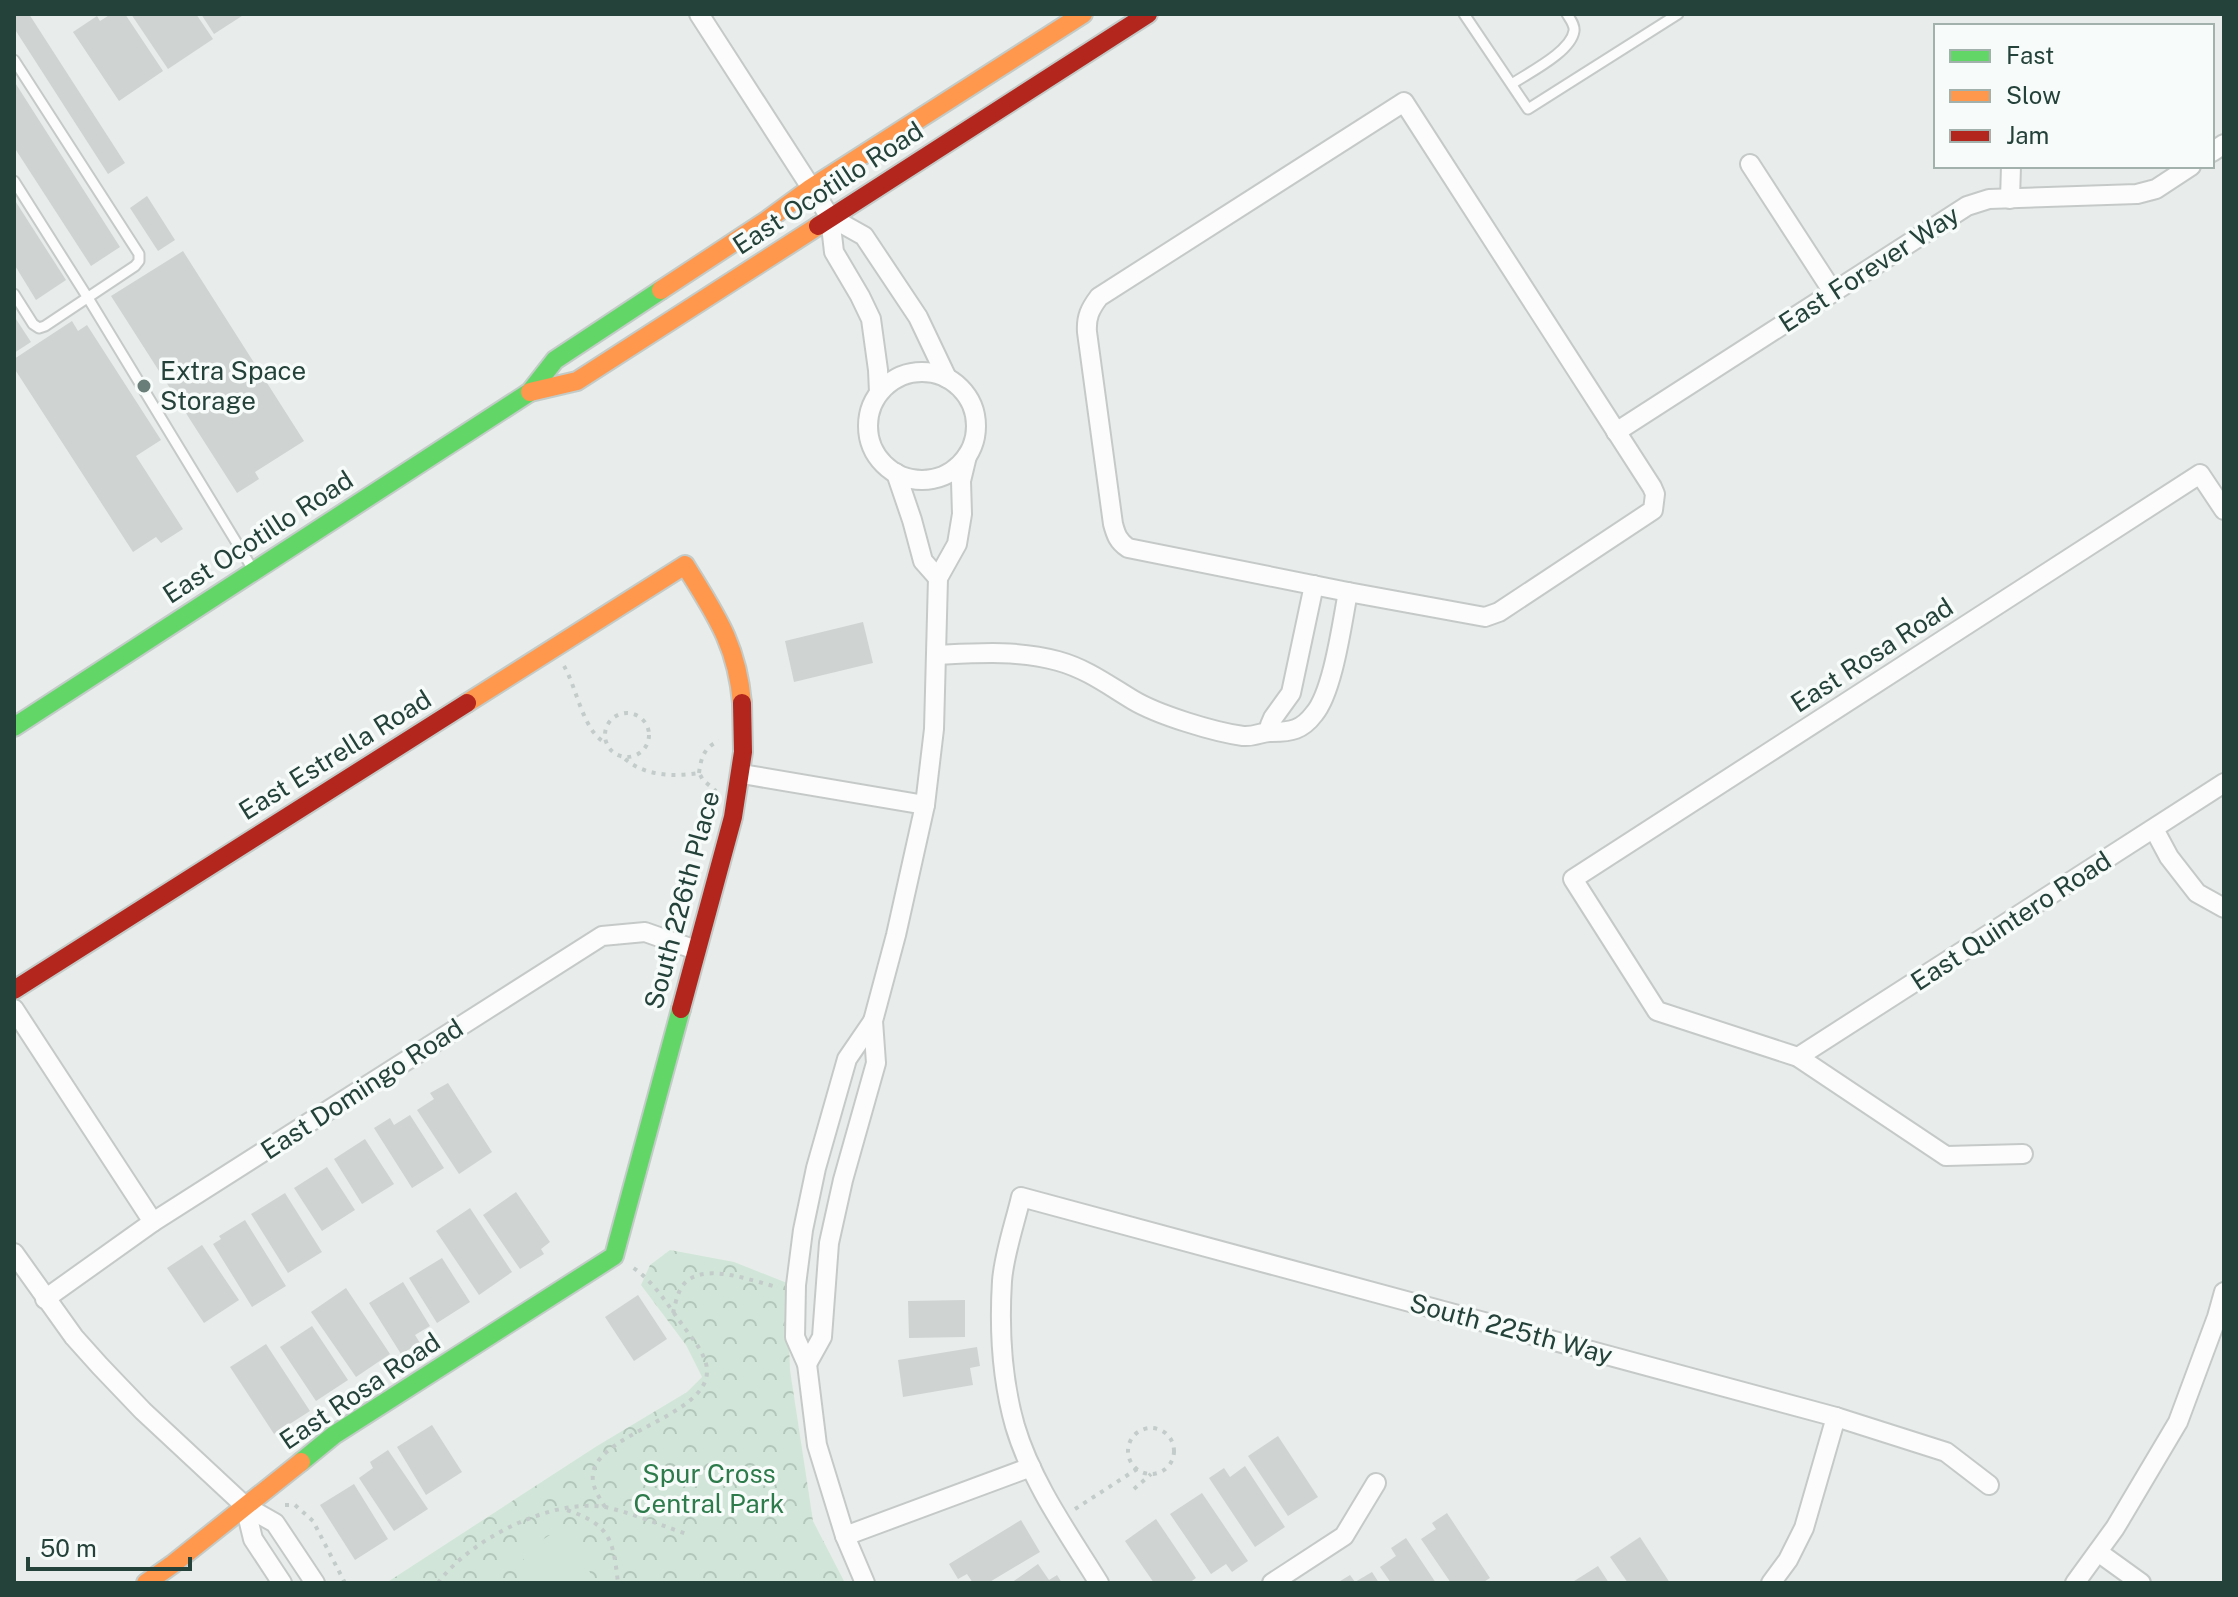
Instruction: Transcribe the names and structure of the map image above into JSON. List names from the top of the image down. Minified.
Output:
{"streets":{"street":["East Ocotillo Road","East Forever Way","East Rosa Road","East Estrella Road","South 226th Place","East Quintero Road","East Domingo Road","South 225th Way"]},"crossings":[["East Rosa Road","South 226th Place"],["East Rosa Road","East Quintero Road"],["East Estrella Road","South 226th Place"],["South 226th Place","East Domingo Road"]],"parks":["Spur Cross Central Park"],"places":["Extra Space Storage"],"legend":["Fast","Slow","Jam"],"scale_bar":"50 m"}
